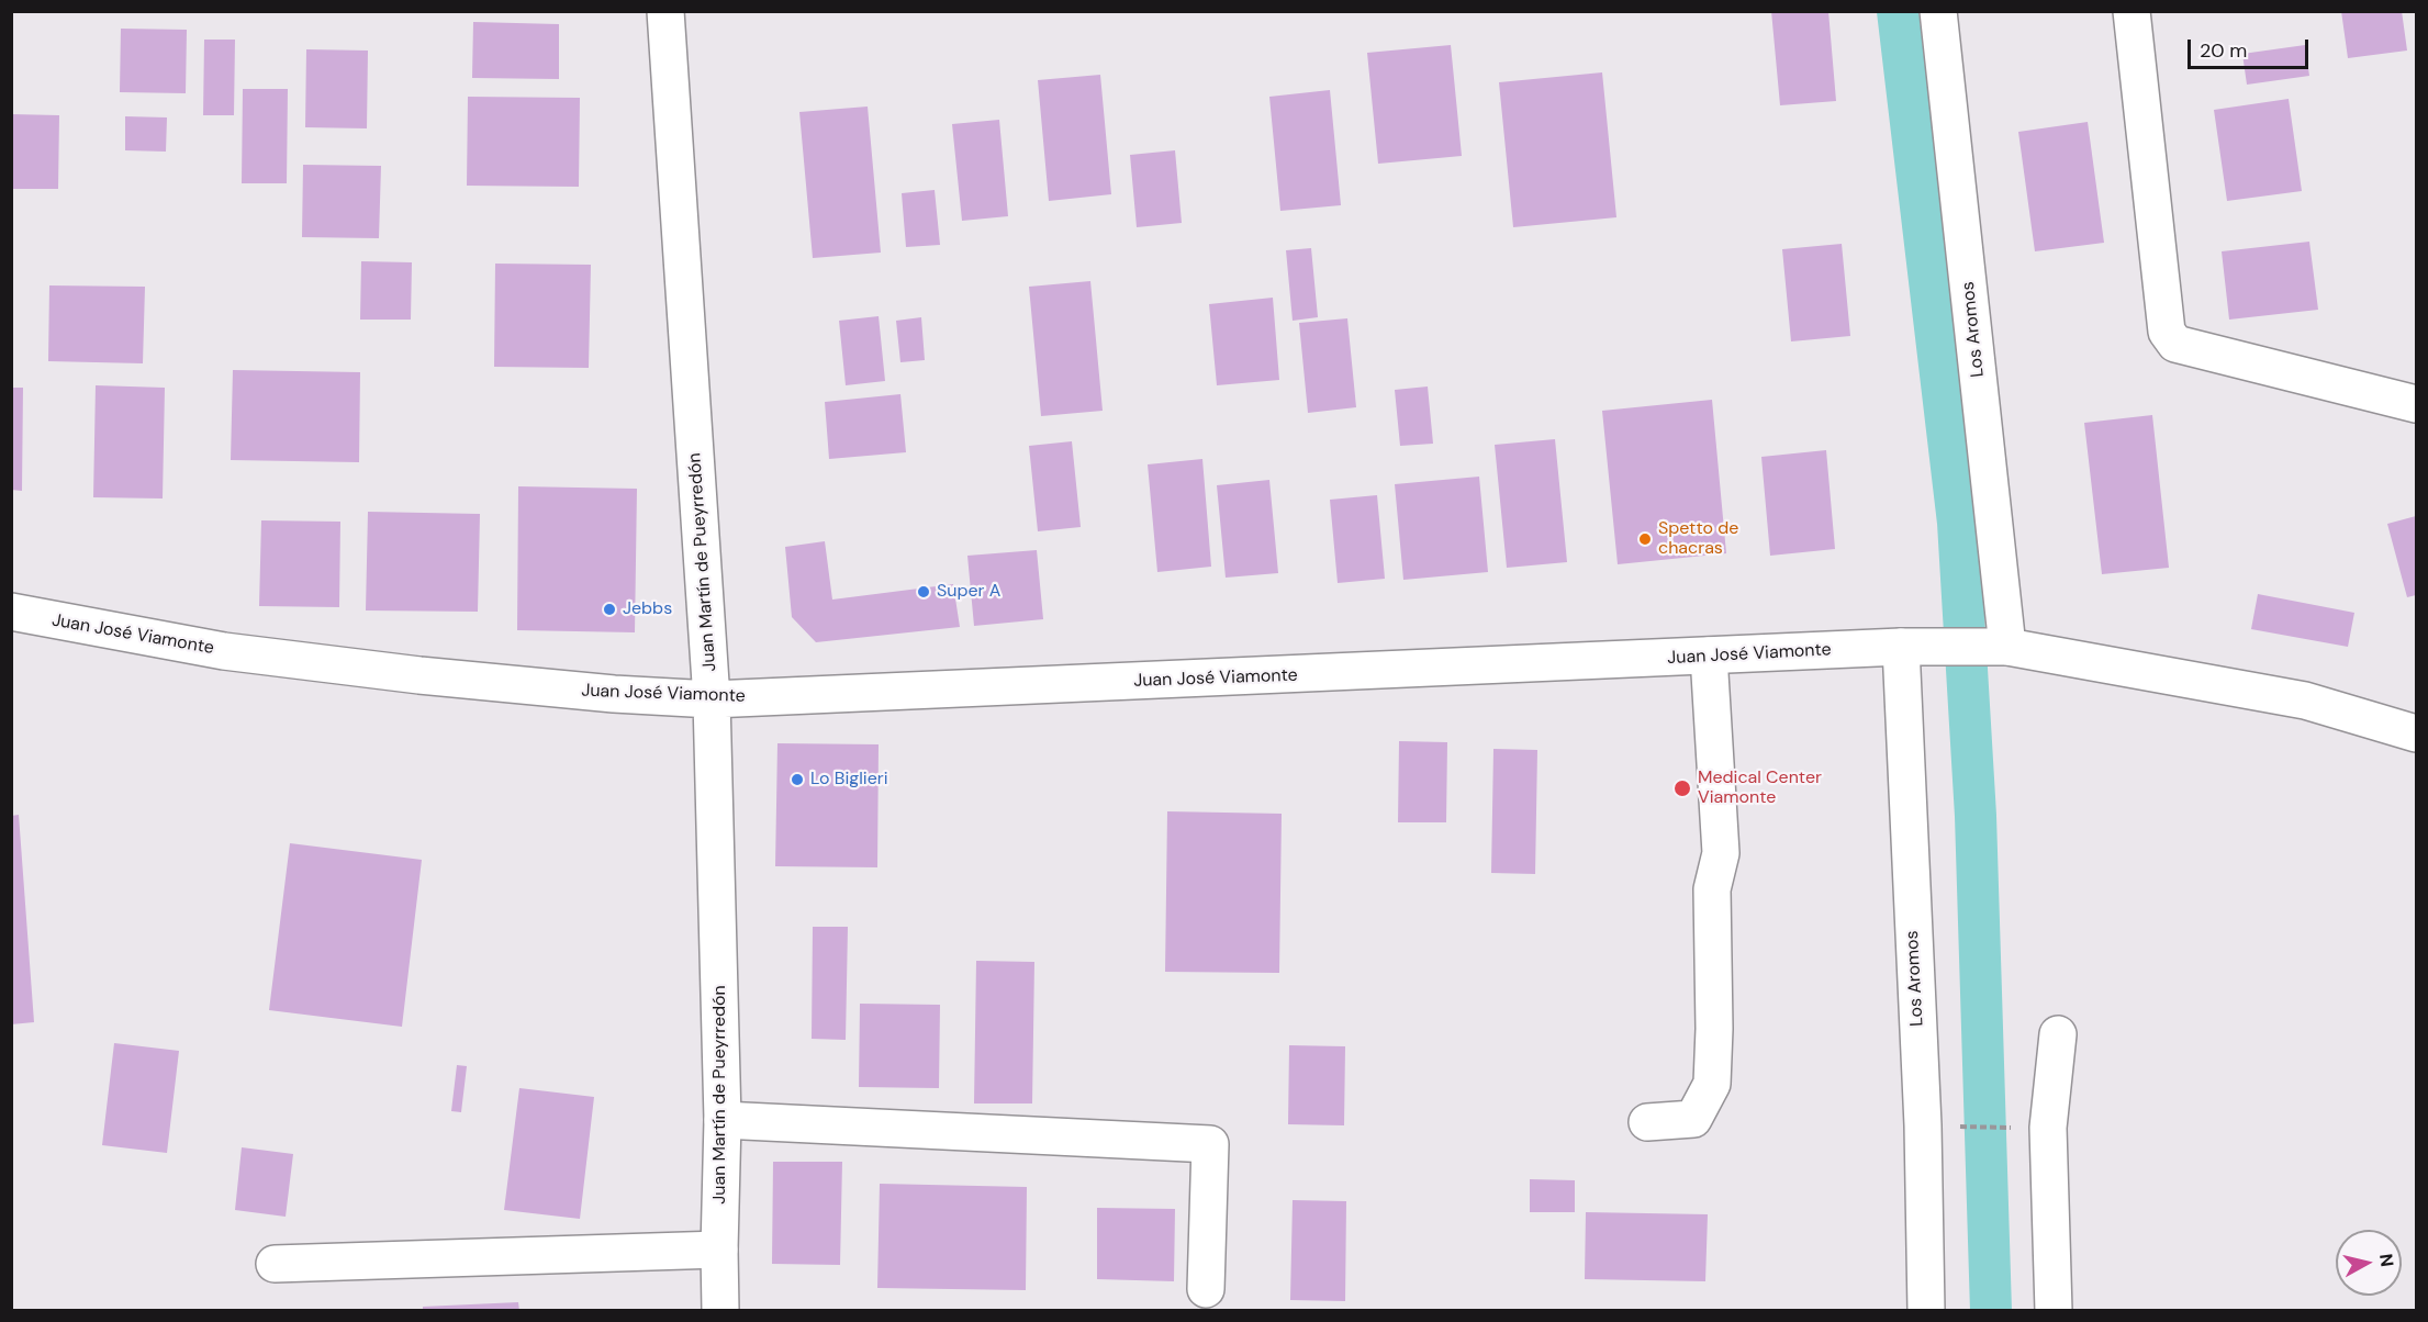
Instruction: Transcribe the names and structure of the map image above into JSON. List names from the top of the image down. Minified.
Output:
{"streets":{"main road":["Los Aromos","Juan Martín de Pueyrredón","Juan José Viamonte"]},"crossings":[["Los Aromos","Juan José Viamonte"],["Juan Martín de Pueyrredón","Juan José Viamonte"]],"places":["Spetto de chacras","Super A","Jebbs","Lo Biglieri","Medical Center Viamonte"],"scale_bar":"20 m","north":"right"}
